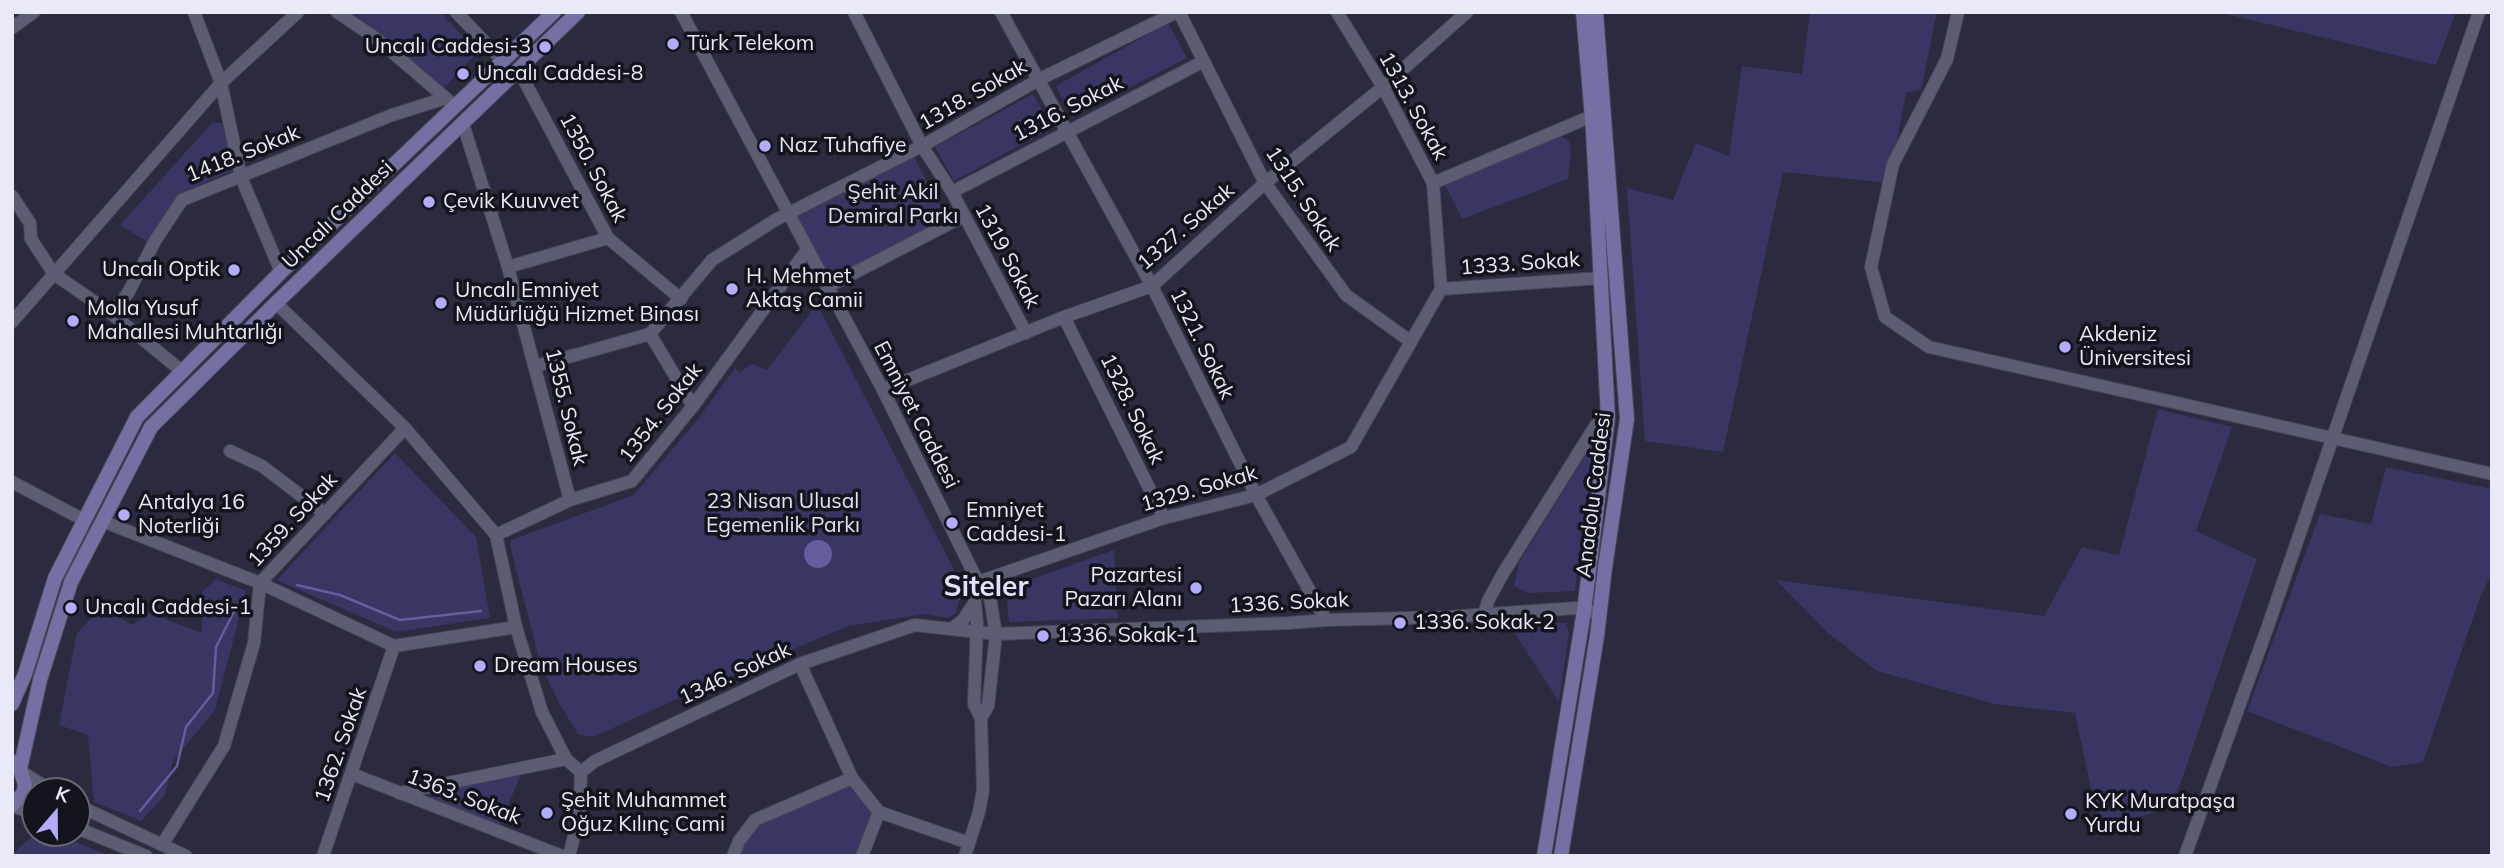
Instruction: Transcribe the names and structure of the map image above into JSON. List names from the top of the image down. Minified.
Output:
{"streets":{"main road":["Uncalı Caddesi","Anadolu Caddesi"],"street":["1318. Sokak","1313. Sokak","1316. Sokak","1418. Sokak","1350. Sokak","1315. Sokak","1327. Sokak","1319 Sokak","1333. Sokak","1321. Sokak","1355. Sokak","1328. Sokak","1354. Sokak","Emniyet Caddesi","1329. Sokak","1359. Sokak","1336. Sokak","1346. Sokak","1362. Sokak","1363. Sokak"]},"crossings":[["1318. Sokak","1350. Sokak"],["1318. Sokak","1315. Sokak"],["1318. Sokak","1319 Sokak"],["1318. Sokak","1321. Sokak"],["1318. Sokak","Emniyet Caddesi"],["1313. Sokak","1327. Sokak"],["1313. Sokak","1333. Sokak"],["1316. Sokak","1315. Sokak"],["1316. Sokak","1319 Sokak"],["1316. Sokak","1321. Sokak"],["1418. Sokak","Uncalı Caddesi"],["1350. Sokak","Uncalı Caddesi"],["1315. Sokak","1327. Sokak"],["1315. Sokak","1329. Sokak"],["Uncalı Caddesi","1355. Sokak"],["1327. Sokak","1319 Sokak"],["1327. Sokak","1321. Sokak"],["1327. Sokak","1328. Sokak"],["1327. Sokak","Emniyet Caddesi"],["1333. Sokak","Anadolu Caddesi"],["1321. Sokak","1329. Sokak"],["1321. Sokak","1336. Sokak"],["1355. Sokak","1354. Sokak"],["1328. Sokak","1329. Sokak"],["1354. Sokak","Emniyet Caddesi"],["Emniyet Caddesi","1329. Sokak"],["Emniyet Caddesi","1336. Sokak"],["Emniyet Caddesi","1346. Sokak"],["Anadolu Caddesi","1336. Sokak"],["1336. Sokak","1346. Sokak"],["1362. Sokak","1363. Sokak"]],"districts":["Siteler"],"parks":["Şehit Akil Demiral Parkı","23 Nisan Ulusal Egemenlik Parkı"],"places":["Türk Telekom","Uncalı Caddesi-3","Uncalı Caddesi-8","Naz Tuhafiye","Çevik Kuuvvet","Uncalı Optik","H. Mehmet Aktaş Camii","Uncalı Emniyet Müdürlüğü Hizmet Binası","Molla Yusuf Mahallesi Muhtarlığı","Akdeniz Üniversitesi","Antalya 16 Noterliği","Emniyet Caddesi-1","Pazartesi Pazarı Alanı","Uncalı Caddesi-1","1336. Sokak-2","1336. Sokak-1","Dream Houses","Şehit Muhammet Oğuz Kılınç Cami","KYK Muratpaşa Yurdu"],"north":"top"}
